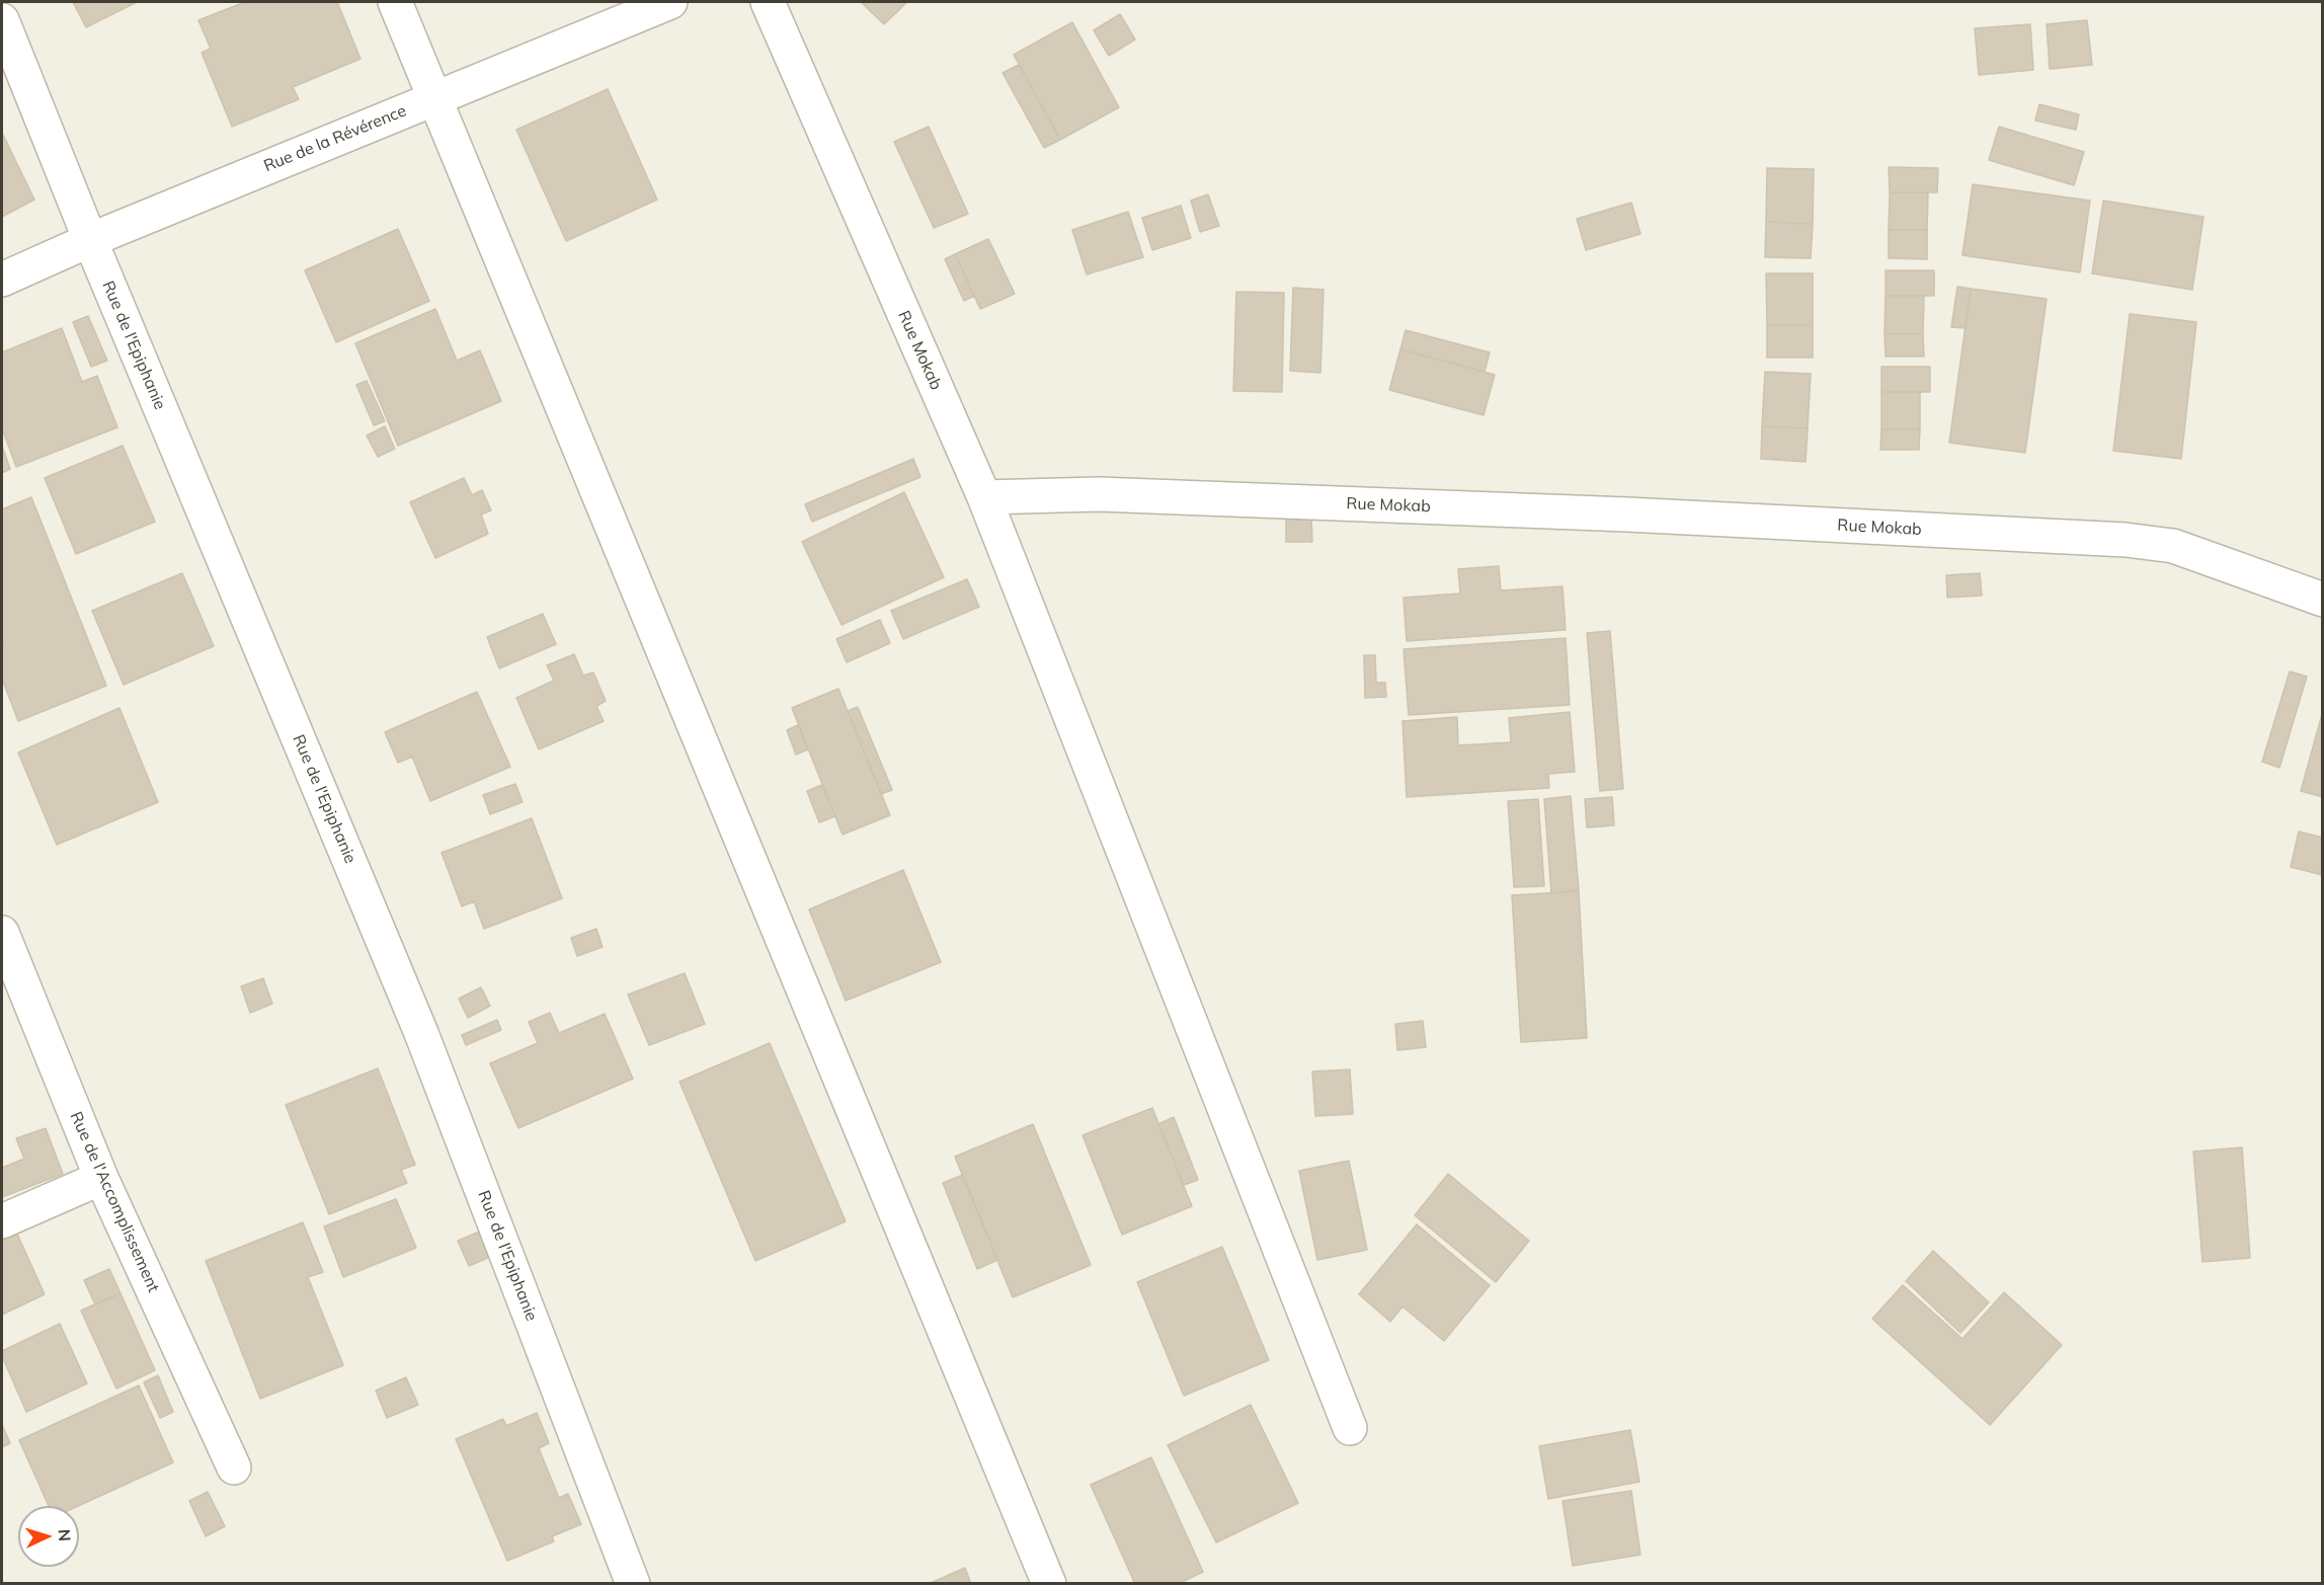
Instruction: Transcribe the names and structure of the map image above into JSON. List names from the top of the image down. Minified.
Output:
{"streets":{"street":["Rue de la Révérence","Rue de l'Epiphanie","Rue Mokab","Rue de l'Accomplissement"]},"crossings":[["Rue de la Révérence","Rue de l'Epiphanie"]],"north":"right"}
